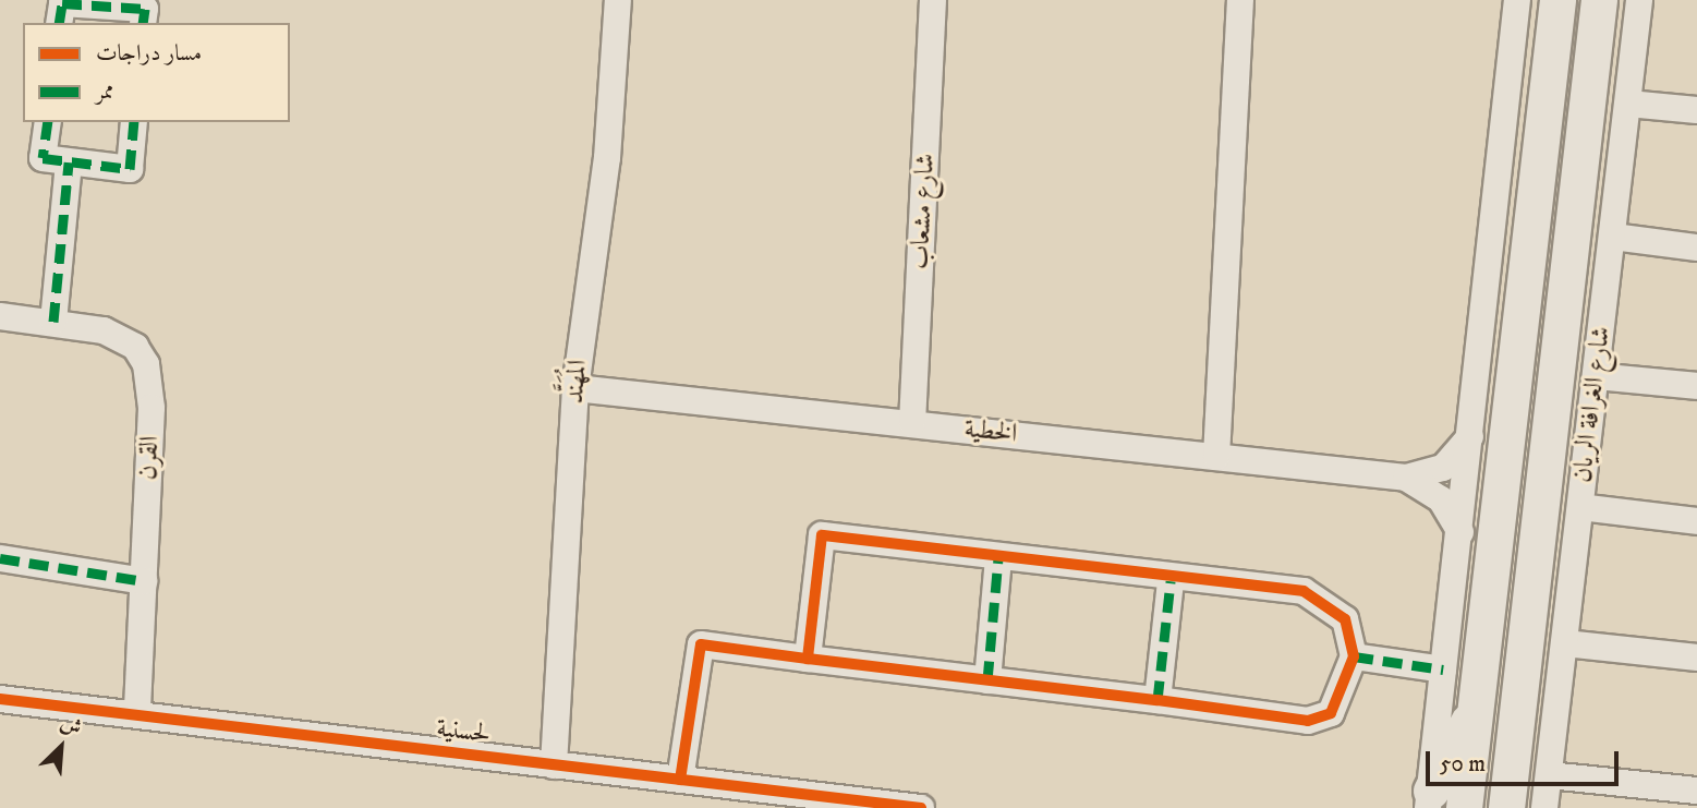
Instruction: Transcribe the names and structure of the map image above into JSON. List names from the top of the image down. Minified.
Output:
{"streets":{"main road":["شارع الغرافة الريان"],"street":["شارع مشعاب","المُهَنَّد","الخطية","القرن","لحسنية"]},"crossings":[["شارع مشعاب","الخطية"],["المُهَنَّد","الخطية"],["المُهَنَّد","لحسنية"],["القرن","لحسنية"]],"legend":["مسار دراجات","ممر"],"scale_bar":"50 m","north":"top right"}
